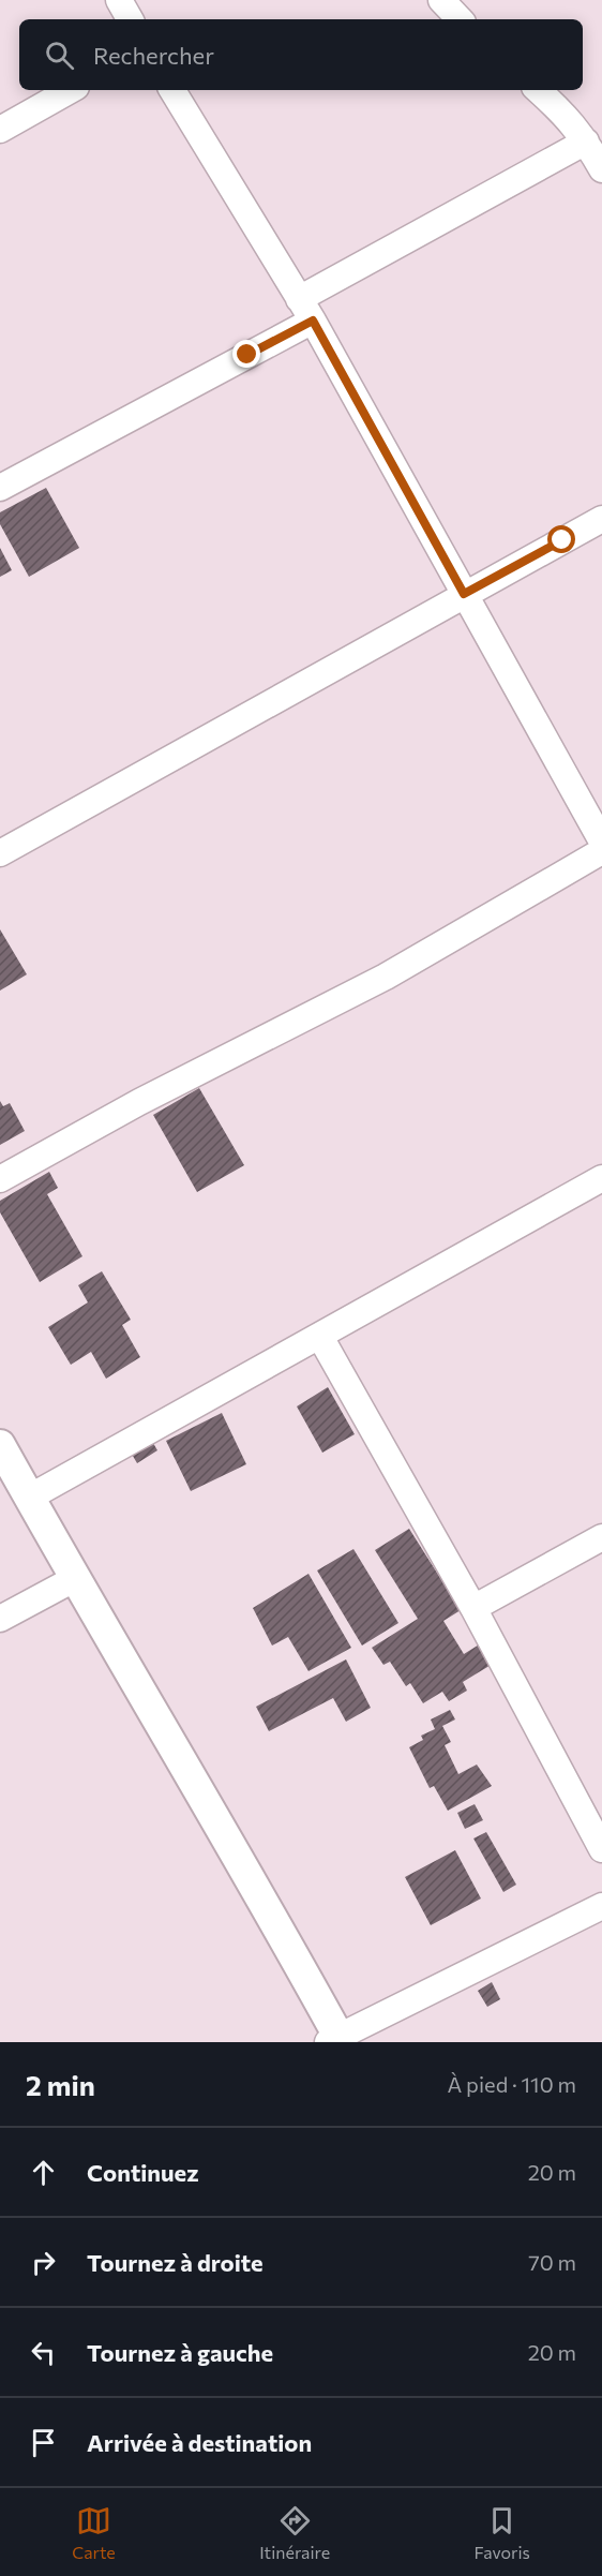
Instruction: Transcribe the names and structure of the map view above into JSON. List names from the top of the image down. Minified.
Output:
{"page":{"search":"Rechercher","heading":["2 min","À pied · 110 m"],"list":[["Continuez","20 m"],["Tournez à droite","70 m"],["Tournez à gauche","20 m"],"Arrivée à destination"],"nav":["Carte","Itinéraire","Favoris"]}}
